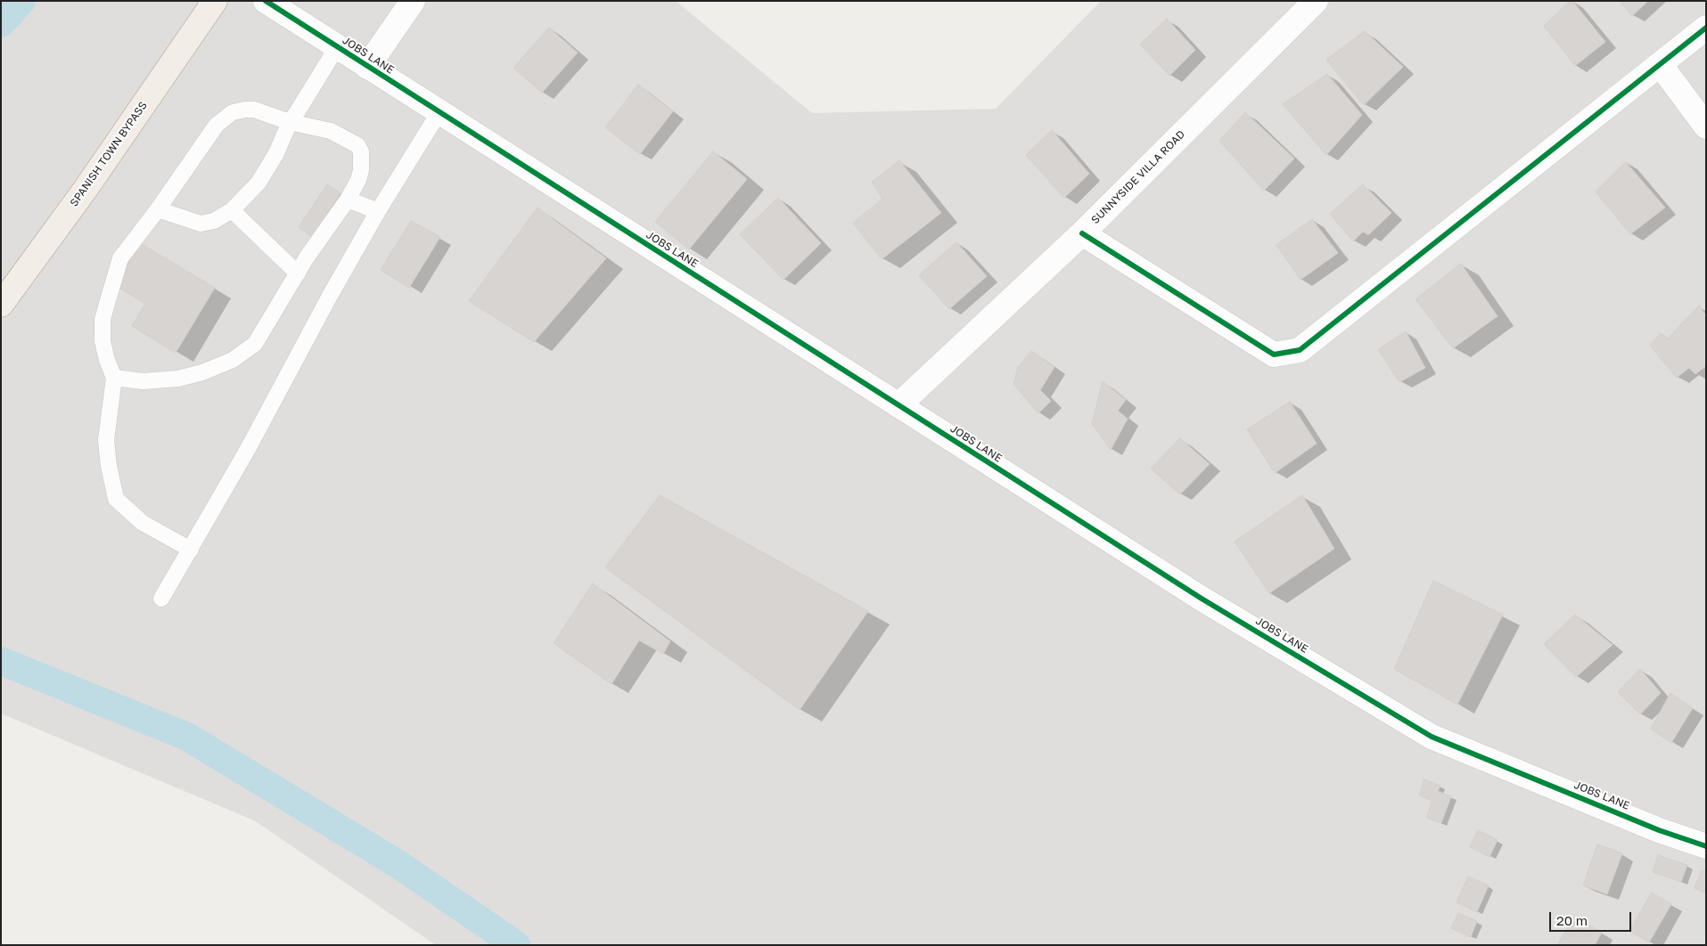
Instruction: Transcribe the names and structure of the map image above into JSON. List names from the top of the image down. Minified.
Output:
{"streets":{"main road":["SPANISH TOWN BYPASS"],"street":["JOBS LANE","SUNNYSIDE VILLA ROAD"]},"crossings":[["JOBS LANE","SUNNYSIDE VILLA ROAD"]],"scale_bar":"20 m"}
